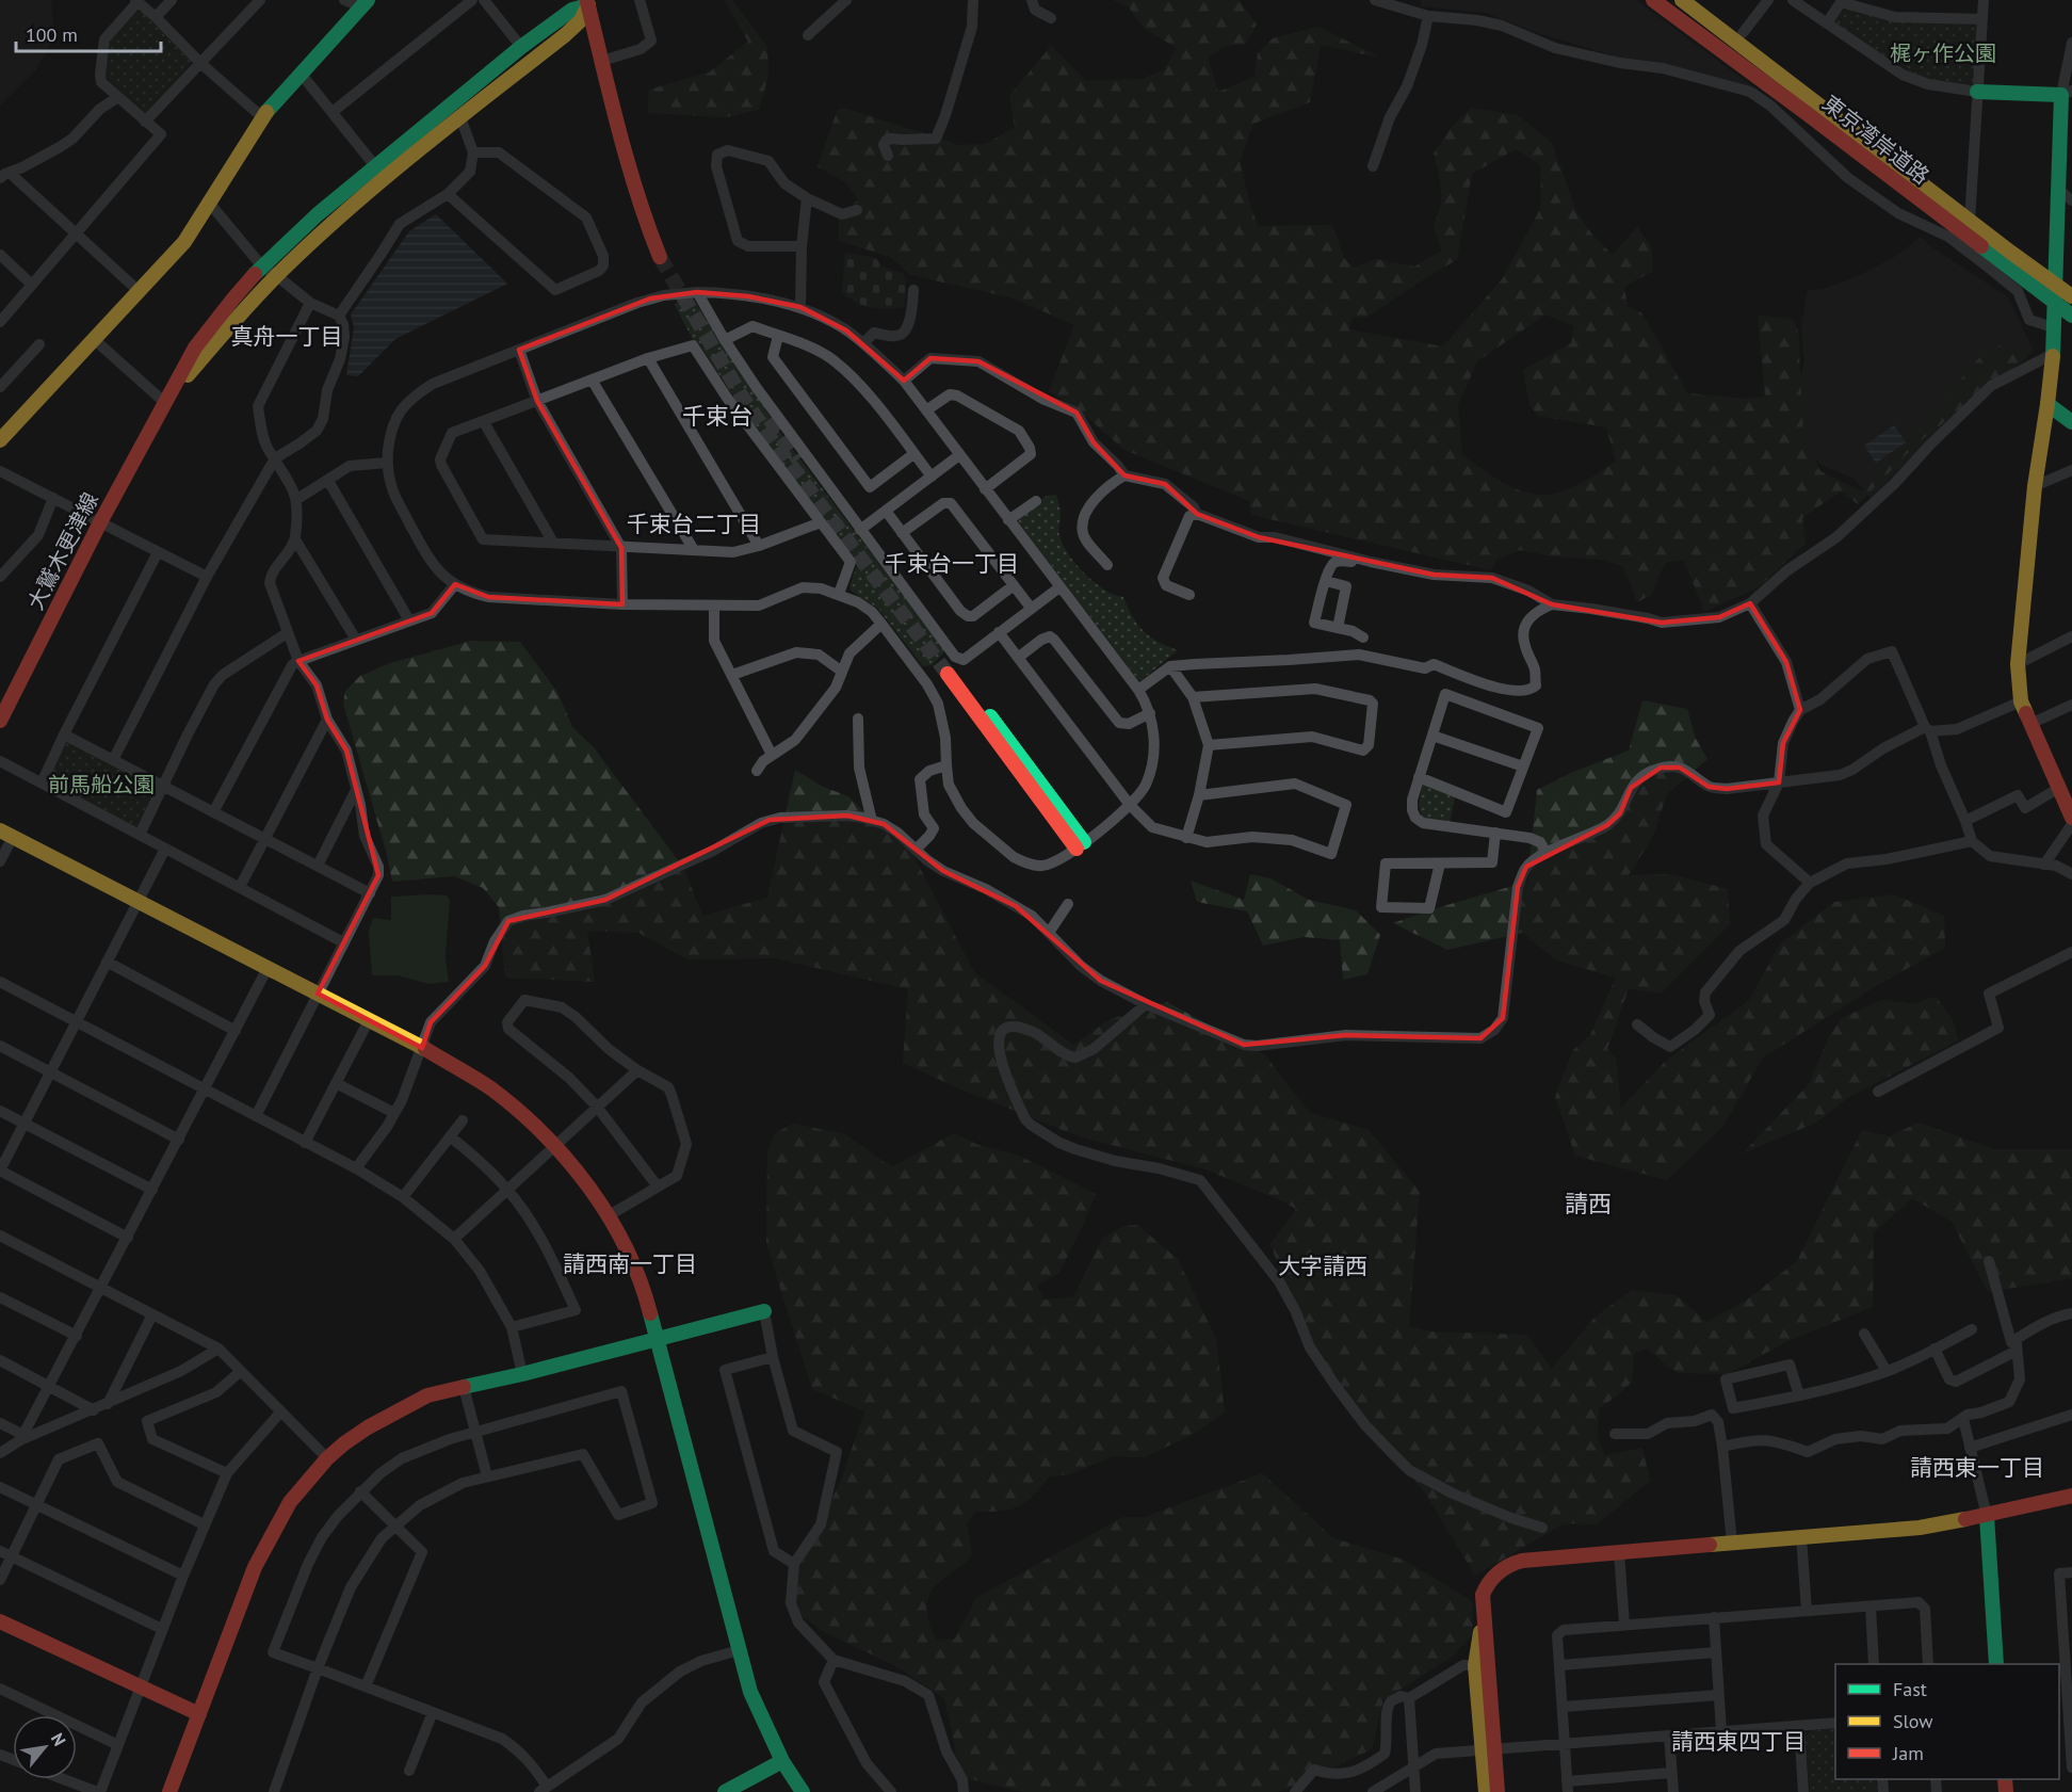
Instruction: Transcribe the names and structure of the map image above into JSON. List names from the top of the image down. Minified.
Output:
{"streets":{"main road":["東京湾岸道路","大鷲木更津線"]},"districts":["真舟一丁目","千束台","千束台二丁目","千束台一丁目","請西","請西南一丁目","大字請西","請西東一丁目","請西東四丁目"],"parks":["梶ヶ作公園","前馬船公園"],"legend":["Fast","Slow","Jam"],"scale_bar":"100 m","north":"top right"}
